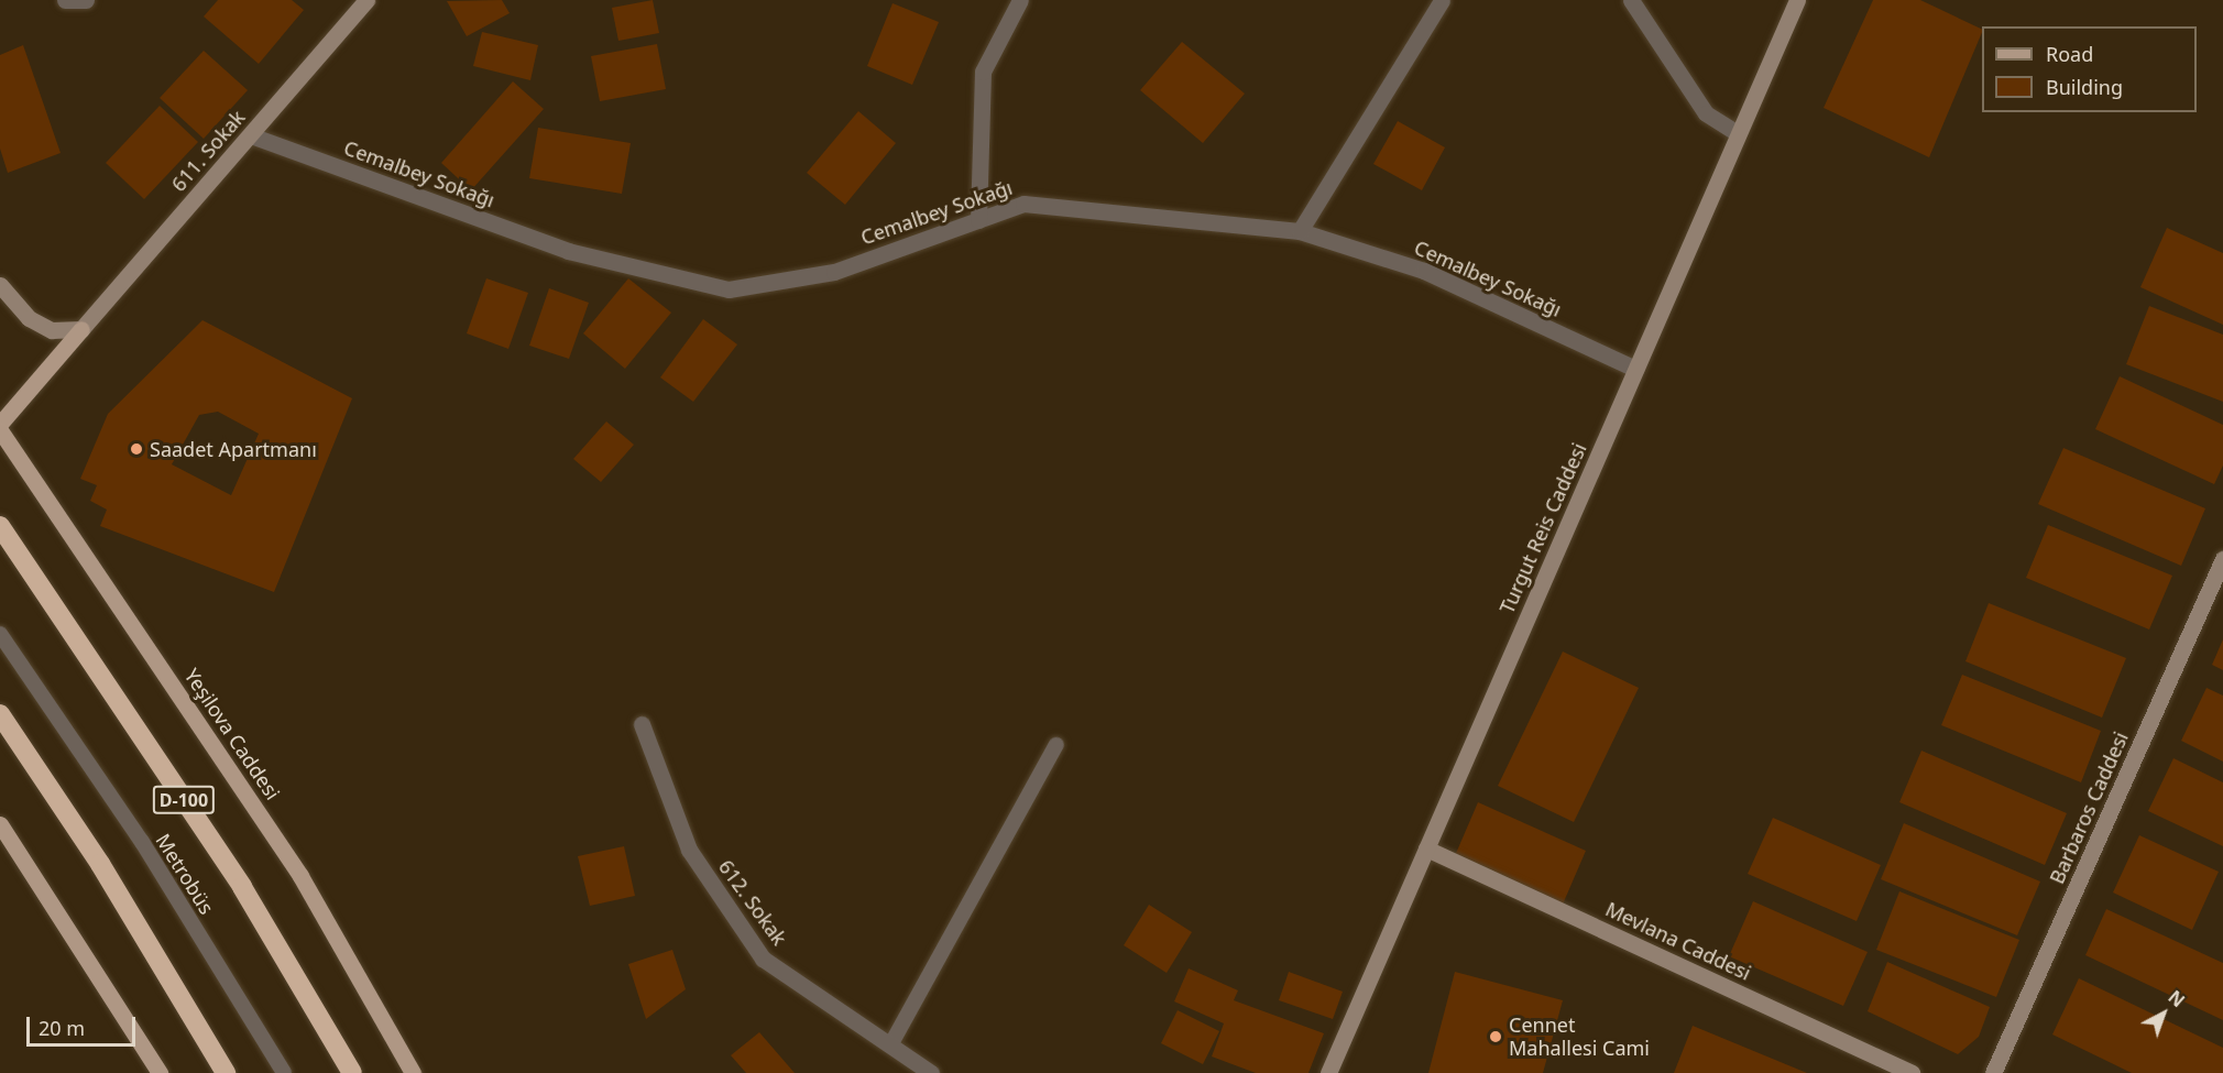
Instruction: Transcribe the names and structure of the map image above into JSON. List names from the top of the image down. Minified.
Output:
{"streets":{"highway":["D-100"],"main road":["Yeşilova Caddesi"],"street":["611. Sokak","Cemalbey Sokağı","Turgut Reis Caddesi","Barbaros Caddesi","612. Sokak","Mevlana Caddesi"],"lane":["Metrobüs"]},"crossings":[["611. Sokak","Cemalbey Sokağı"],["Cemalbey Sokağı","Turgut Reis Caddesi"],["Turgut Reis Caddesi","Mevlana Caddesi"]],"places":["Saadet Apartmanı","Cennet Mahallesi Cami"],"legend":["Road","Building"],"scale_bar":"20 m","north":"top right"}
